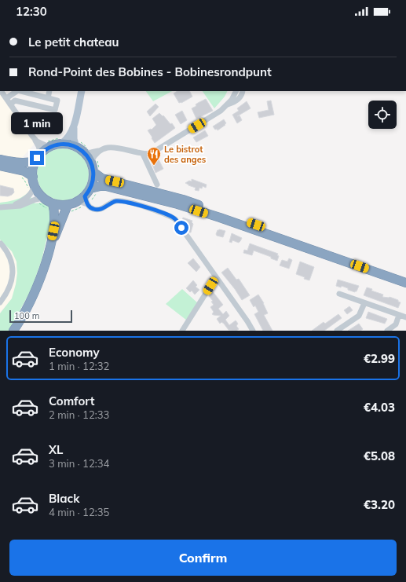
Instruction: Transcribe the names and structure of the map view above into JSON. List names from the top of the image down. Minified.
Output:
{"places":{"restaurant":["Le bistrot des anges"]},"scale_bar":"100 m","page":{"status":"12:30","banner":["Le petit chateau","Rond-Point des Bobines - Bobinesrondpunt"],"bubble":"1 min","scale":"100 m","list":[{"name":"Economy","note":"1 min · 12:32","value":"€2.99"},{"name":"Comfort","note":"2 min · 12:33","value":"€4.03"},{"name":"XL","note":"3 min · 12:34","value":"€5.08"},{"name":"Black","note":"4 min · 12:35","value":"€3.20"}],"buttons":"Confirm"}}
